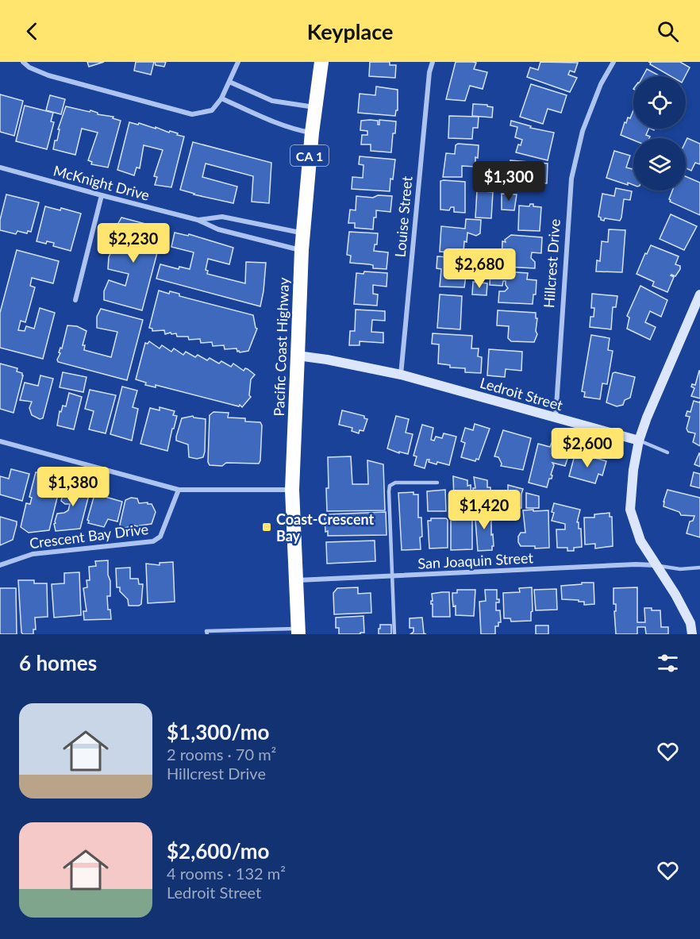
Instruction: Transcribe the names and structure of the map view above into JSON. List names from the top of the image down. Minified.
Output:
{"streets":{"highway":["CA 1","Pacific Coast Highway"],"street":["McKnight Drive","Louise Street","Hillcrest Drive","Ledroit Street","Crescent Bay Drive","San Joaquin Street"]},"crossings":[["McKnight Drive","Pacific Coast Highway"],["Louise Street","Ledroit Street"],["Hillcrest Drive","Ledroit Street"],["Pacific Coast Highway","Ledroit Street"],["Pacific Coast Highway","San Joaquin Street"]],"places":{"transit":["Coast-Crescent Bay"]},"page":{"header":"Keyplace","price":["$1,300","$2,230","$2,680","$2,600","$1,380","$1,420"],"heading":"6 homes","list":[{"name":"$1,300/mo","note":"2 rooms · 70 m² · Hillcrest Drive"},{"name":"$2,600/mo","note":"4 rooms · 132 m² · Ledroit Street"}]}}
